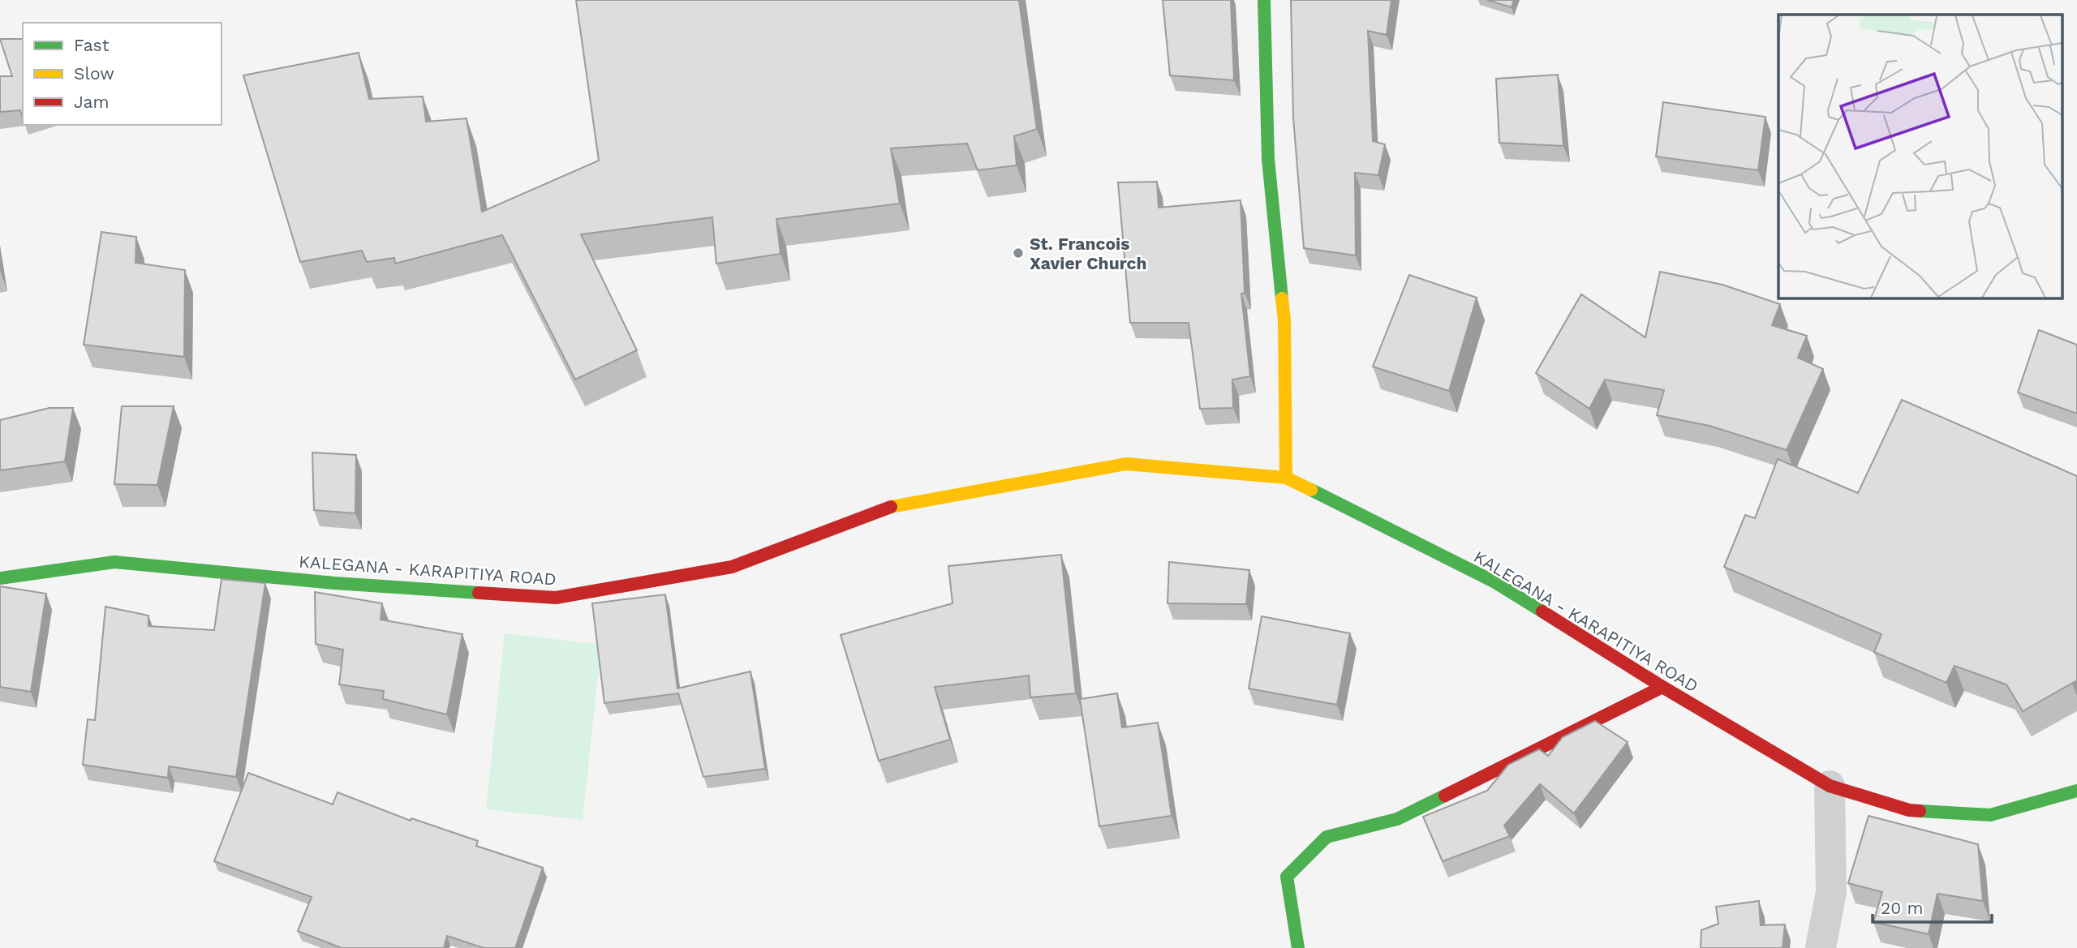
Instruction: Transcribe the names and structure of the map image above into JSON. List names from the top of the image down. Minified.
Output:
{"streets":{"main road":["KALEGANA - KARAPITIYA ROAD"]},"places":["St. Francois Xavier Church"],"legend":["Fast","Slow","Jam"],"scale_bar":"20 m"}
